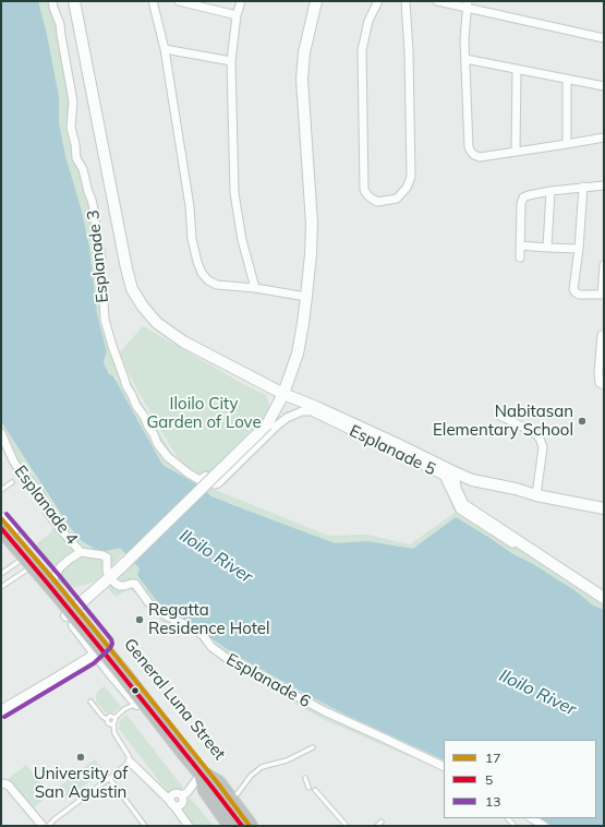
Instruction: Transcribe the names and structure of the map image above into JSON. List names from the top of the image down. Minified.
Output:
{"streets":{"highway":["General Luna Street"],"street":["Esplanade 3","Esplanade 5","Esplanade 4","Esplanade 6"]},"crossings":[["Esplanade 3","Esplanade 5"],["Esplanade 4","Esplanade 6"],["Esplanade 4","General Luna Street"]],"water":["Iloilo River"],"parks":["Iloilo City Garden of Love"],"places":["Nabitasan Elementary School","Regatta Residence Hotel","University of San Agustin"],"lines":["transit line 13","transit line 17","transit line 5"],"legend":["17","5","13"]}
